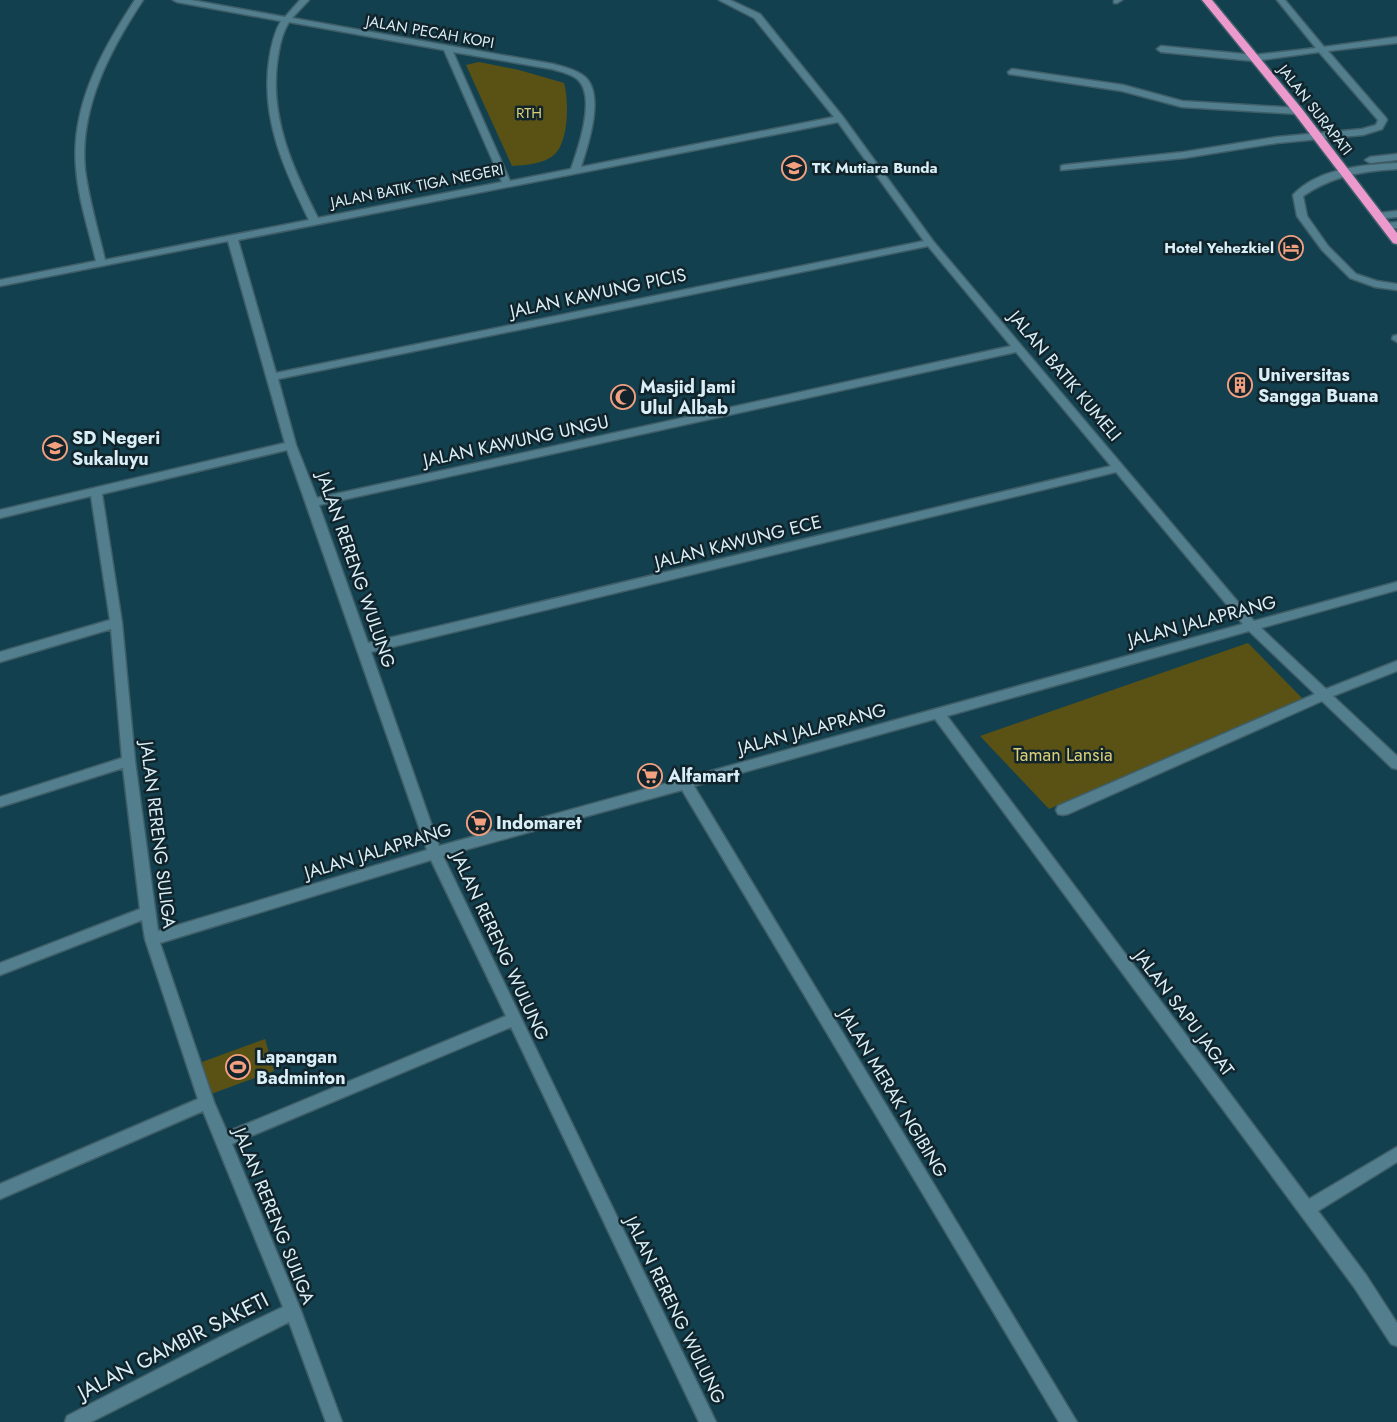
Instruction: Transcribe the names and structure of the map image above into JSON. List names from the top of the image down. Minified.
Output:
{"streets":{"highway":["JALAN SURAPATI"],"street":["JALAN PECAH KOPI","JALAN BATIK TIGA NEGERI","JALAN KAWUNG PICIS","JALAN BATIK KUMELI","JALAN KAWUNG UNGU","JALAN KAWUNG ECE","JALAN RERENG WULUNG","JALAN JALAPRANG","JALAN RERENG SULIGA","JALAN SAPU JAGAT","JALAN MERAK NGIBING","JALAN GAMBIR SAKETI"]},"crossings":[["JALAN PECAH KOPI","JALAN BATIK TIGA NEGERI"],["JALAN BATIK TIGA NEGERI","JALAN BATIK KUMELI"],["JALAN BATIK TIGA NEGERI","JALAN RERENG WULUNG"],["JALAN KAWUNG PICIS","JALAN BATIK KUMELI"],["JALAN KAWUNG PICIS","JALAN RERENG WULUNG"],["JALAN BATIK KUMELI","JALAN KAWUNG UNGU"],["JALAN BATIK KUMELI","JALAN KAWUNG ECE"],["JALAN BATIK KUMELI","JALAN JALAPRANG"],["JALAN KAWUNG UNGU","JALAN RERENG WULUNG"],["JALAN KAWUNG ECE","JALAN RERENG WULUNG"],["JALAN RERENG WULUNG","JALAN JALAPRANG"],["JALAN JALAPRANG","JALAN RERENG SULIGA"],["JALAN JALAPRANG","JALAN SAPU JAGAT"],["JALAN JALAPRANG","JALAN MERAK NGIBING"],["JALAN RERENG SULIGA","JALAN GAMBIR SAKETI"]],"parks":["RTH","Taman Lansia"],"places":{"school or university":["TK Mutiara Bunda","SD Negeri Sukaluyu"],"hotel":["Hotel Yehezkiel"],"building":["Universitas Sangga Buana"],"mosque":["Masjid Jami Ulul Albab"],"supermarket":["Alfamart","Indomaret"],"sports":["Lapangan Badminton"]}}
